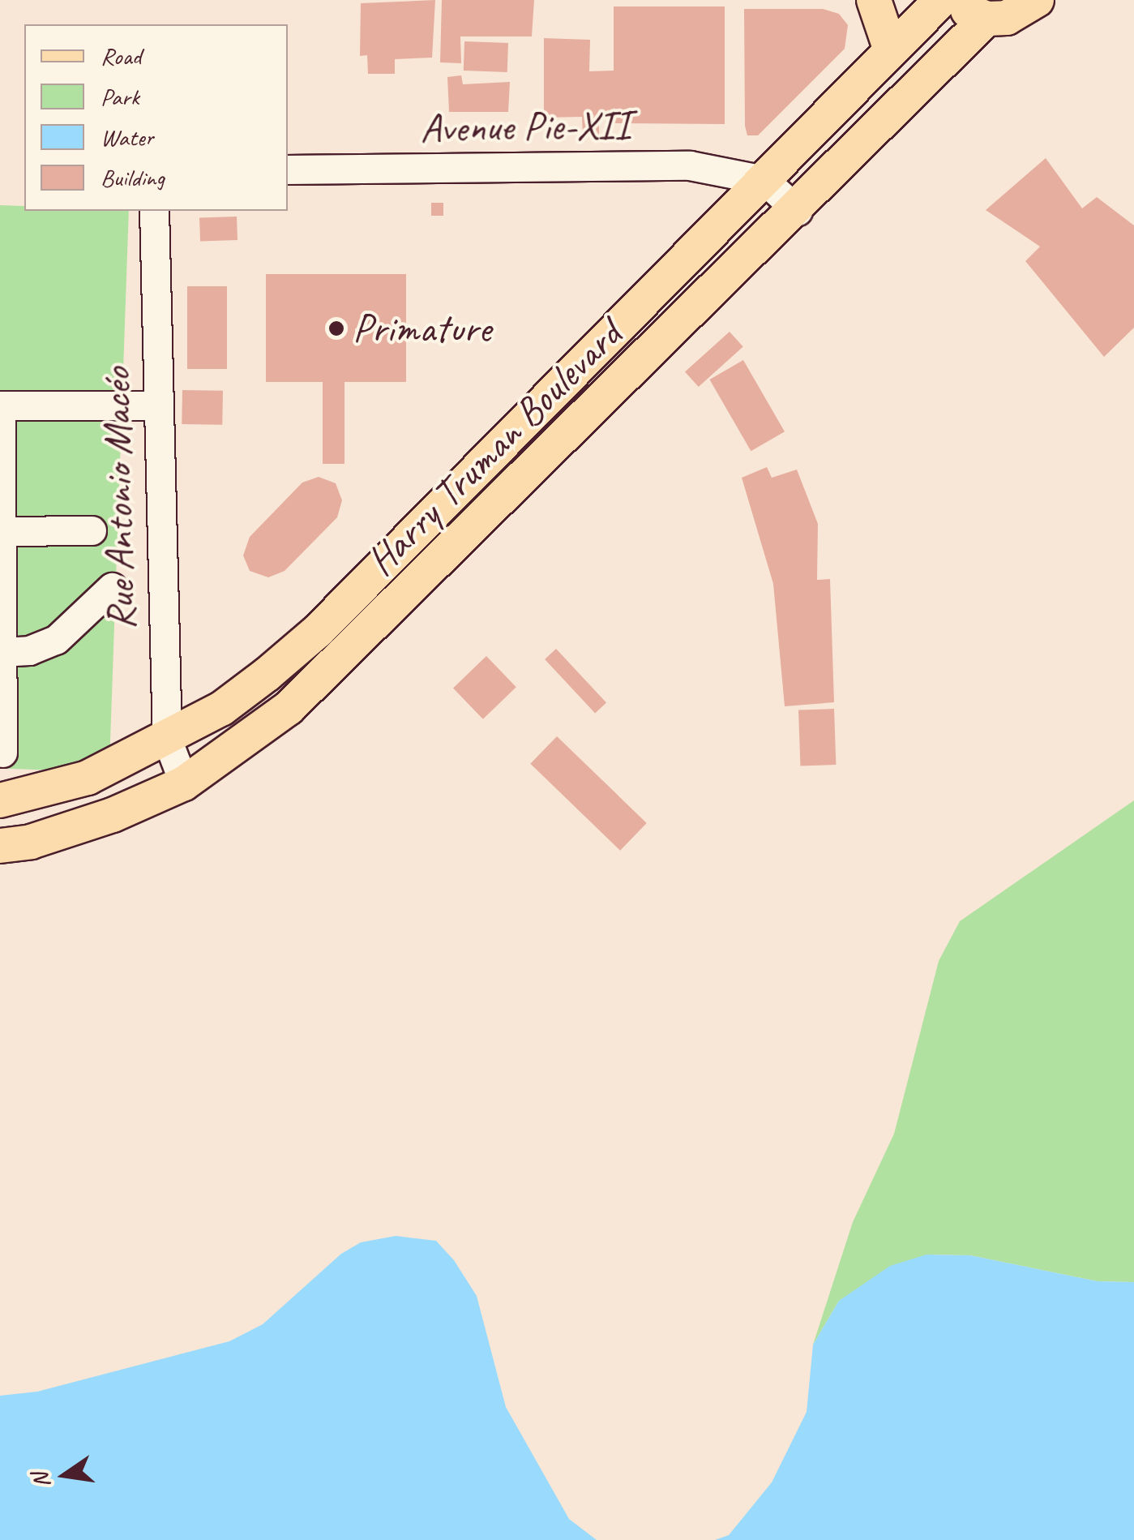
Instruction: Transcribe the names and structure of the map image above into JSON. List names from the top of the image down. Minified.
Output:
{"streets":{"main road":["Harry Truman Boulevard"],"street":["Avenue Pie-XII","Rue Antonio Macéo"]},"crossings":[["Avenue Pie-XII","Harry Truman Boulevard"],["Harry Truman Boulevard","Rue Antonio Macéo"]],"places":["Primature"],"legend":["Road","Park","Water","Building"],"north":"left"}
